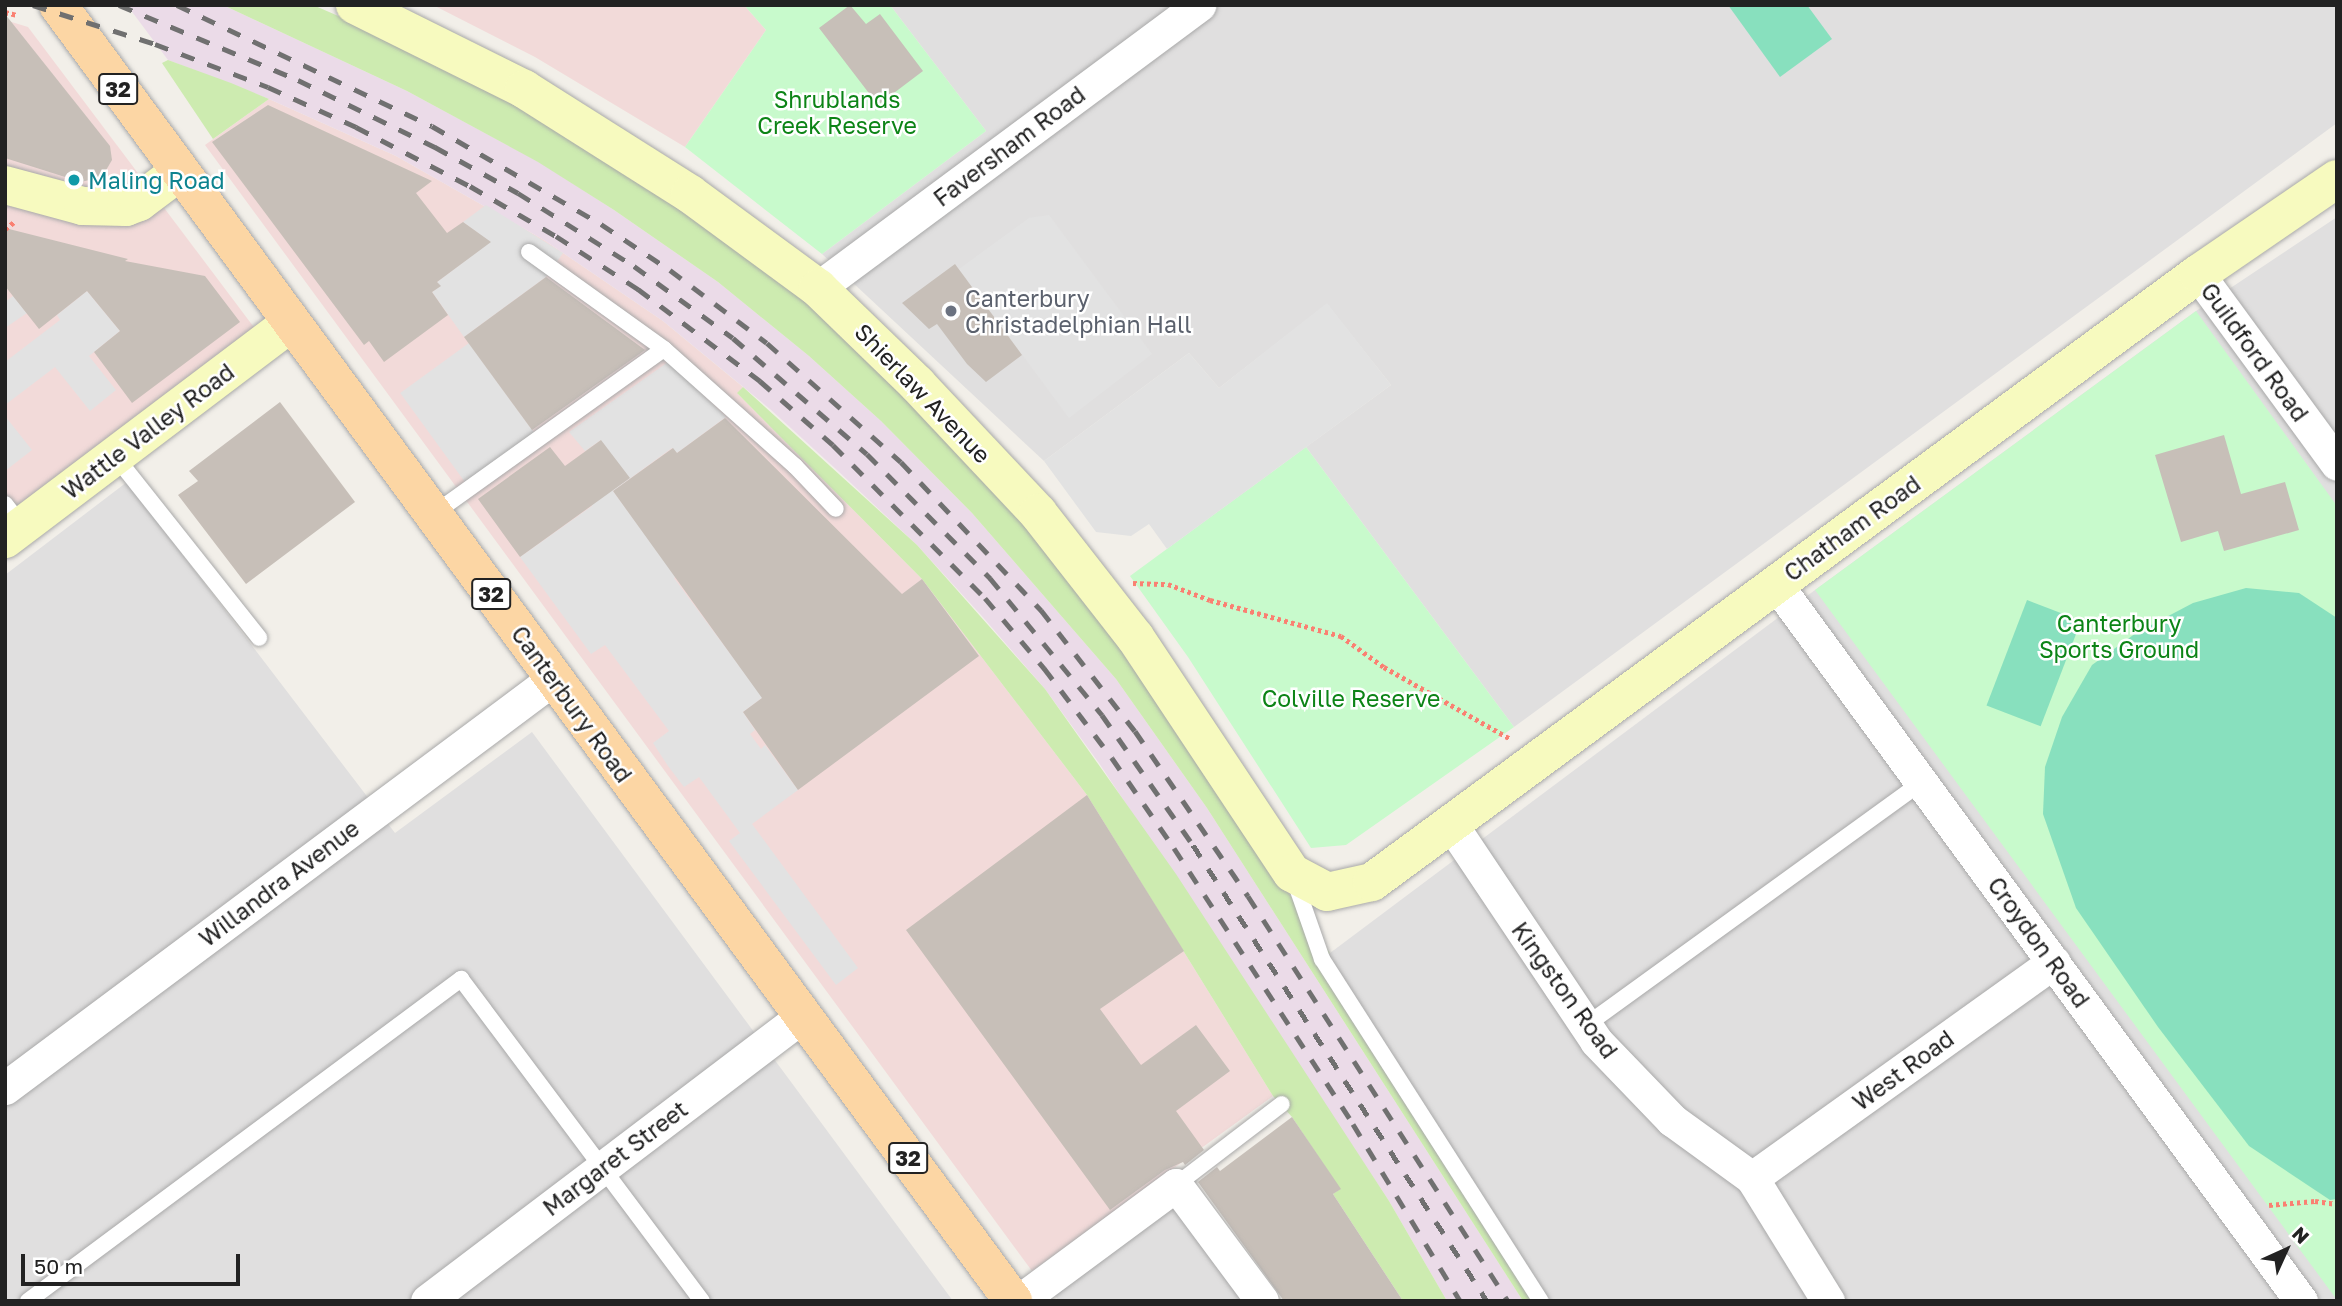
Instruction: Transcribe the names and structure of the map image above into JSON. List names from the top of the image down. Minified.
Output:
{"streets":{"main road":["32","Canterbury Road"],"street":["Faversham Road","Guildford Road","Shierlaw Avenue","Wattle Valley Road","Chatham Road","Willandra Avenue","Croydon Road","Kingston Road","West Road","Margaret Street"]},"crossings":[["Faversham Road","Shierlaw Avenue"],["Guildford Road","Chatham Road"],["Shierlaw Avenue","Chatham Road"],["Wattle Valley Road","Canterbury Road"],["Chatham Road","Croydon Road"],["Chatham Road","Kingston Road"],["Canterbury Road","Willandra Avenue"],["Canterbury Road","Margaret Street"],["Croydon Road","West Road"],["Kingston Road","West Road"]],"parks":["Shrublands Creek Reserve","Canterbury Sports Ground","Colville Reserve"],"places":["Maling Road","Canterbury Christadelphian Hall"],"scale_bar":"50 m","north":"top right"}
